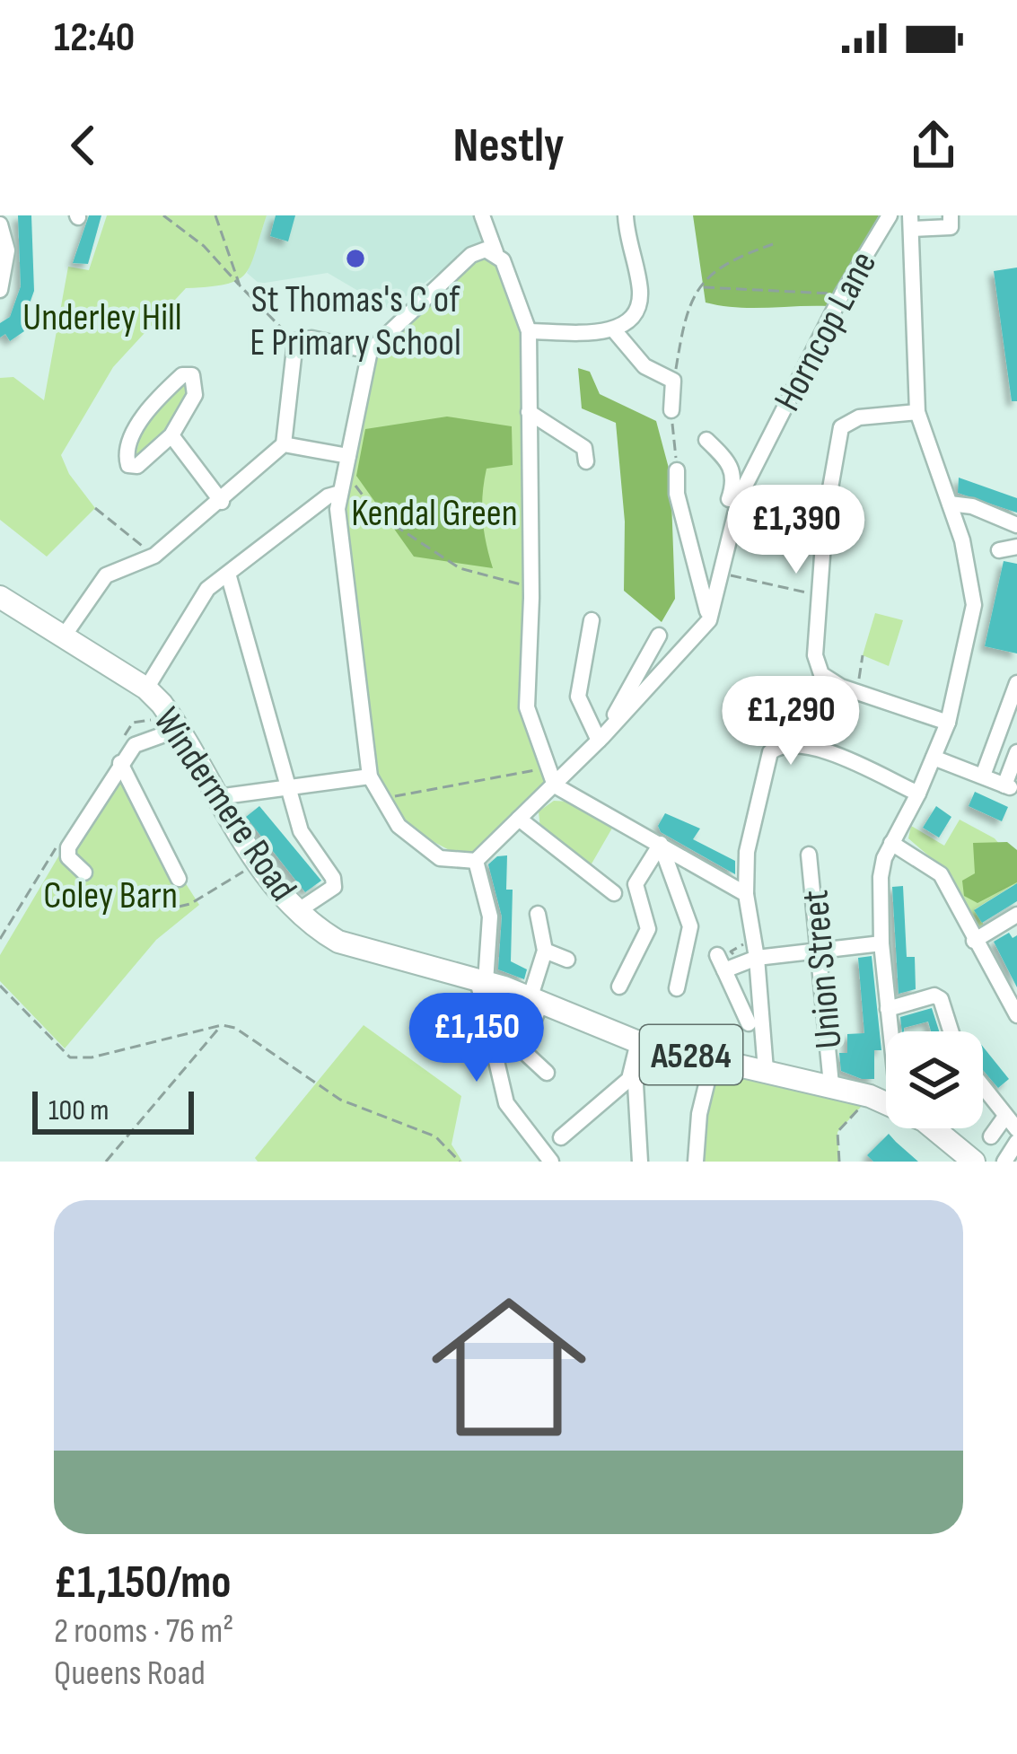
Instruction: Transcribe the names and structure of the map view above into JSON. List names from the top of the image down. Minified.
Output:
{"streets":{"highway":["Windermere Road","A5284"],"street":["Horncop Lane","Union Street"]},"crossings":[["Windermere Road","Union Street"]],"parks":["Underley Hill","Kendal Green","Coley Barn"],"places":["St Thomas's C of E Primary School"],"scale_bar":"100 m","page":{"status":"12:40","header":"Nestly","price":["£1,390","£1,290","£1,150"],"scale":"100 m","list":[{"name":"£1,150/mo","note":"2 rooms · 76 m² · Queens Road"}]}}
